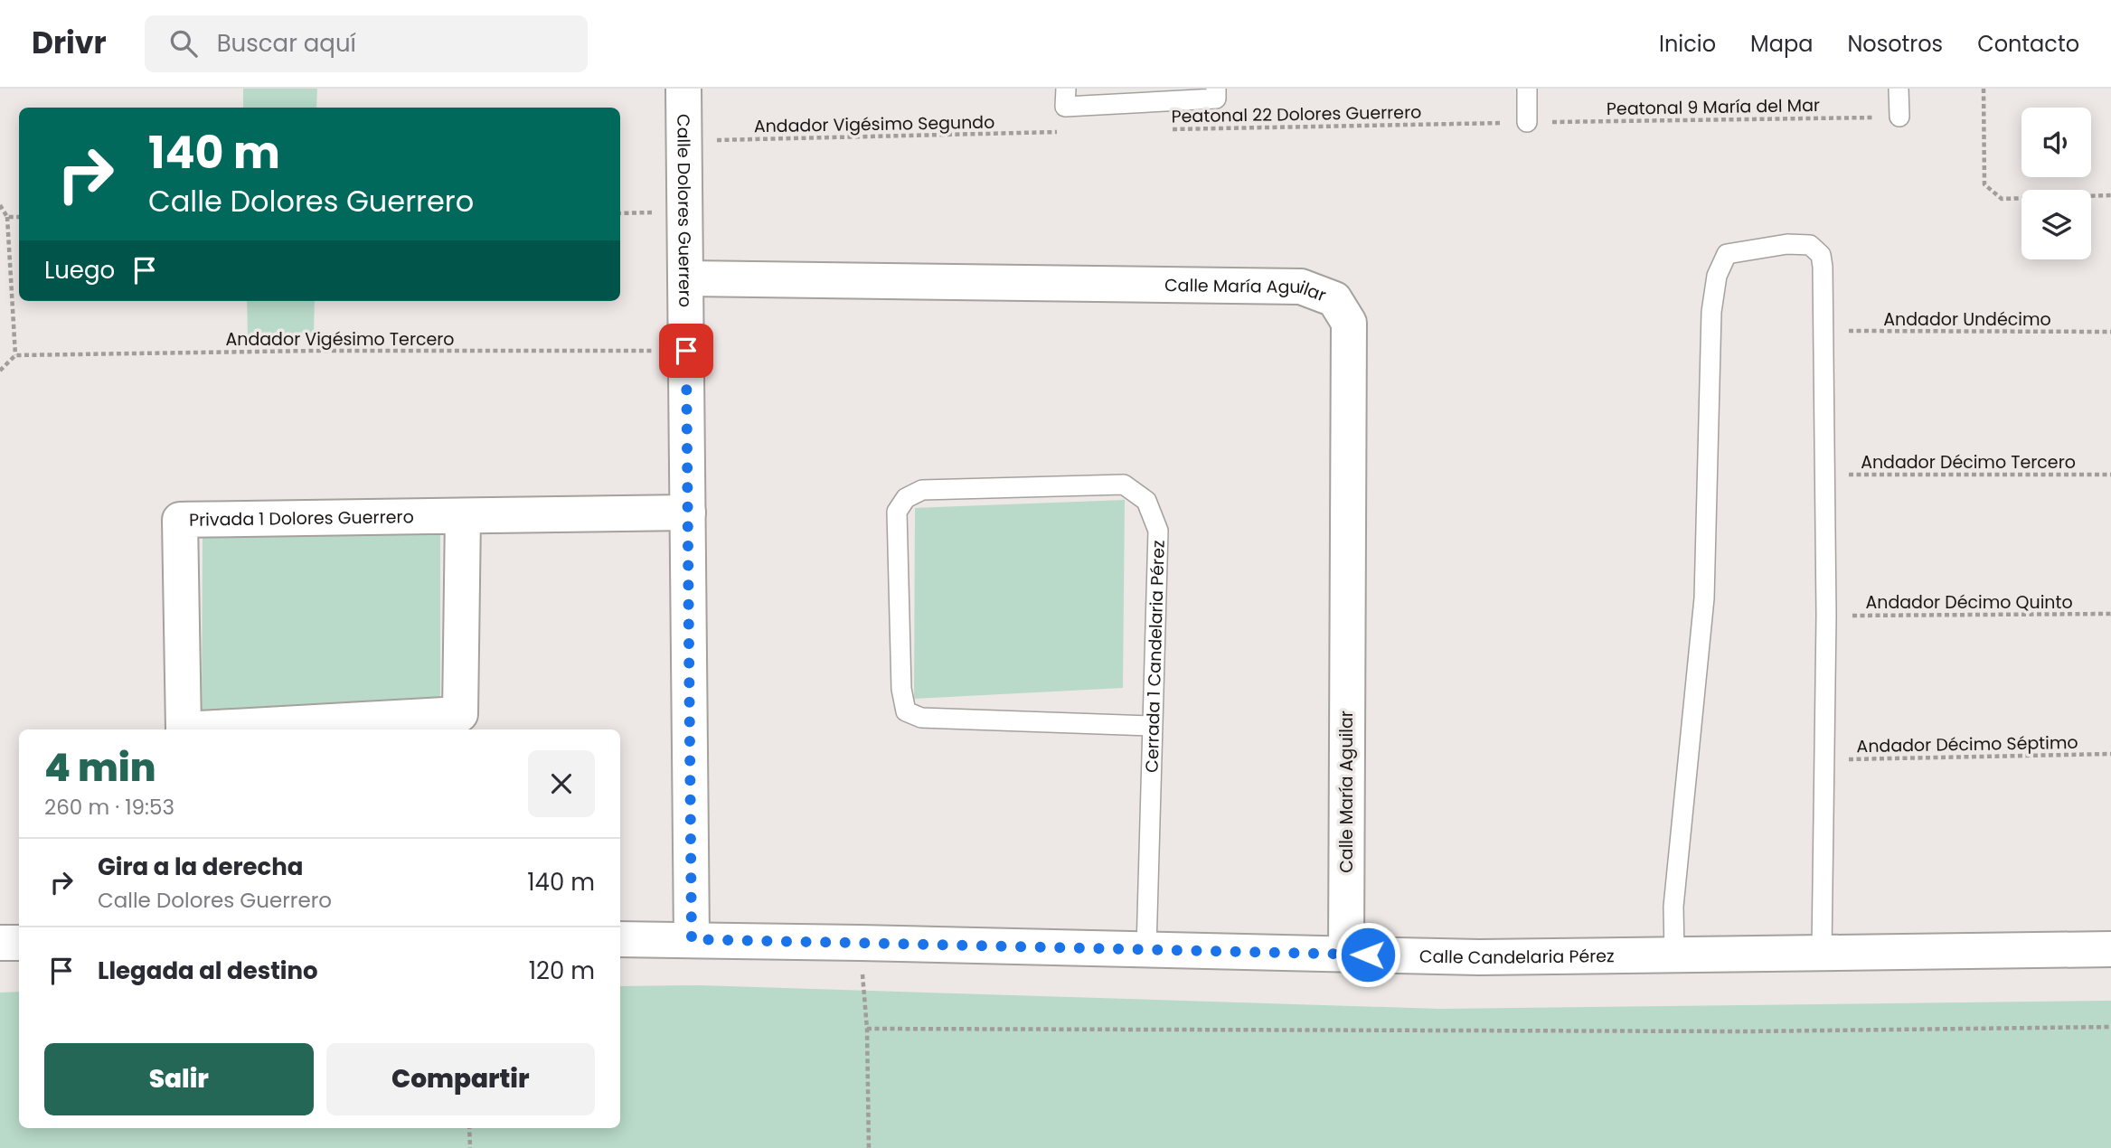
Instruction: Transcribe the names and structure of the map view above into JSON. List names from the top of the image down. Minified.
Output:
{"streets":{"street":["Calle Dolores Guerrero","Calle María Aguilar","Privada 1 Dolores Guerrero","Calle Candelaria Pérez"],"lane":["Cerrada 1 Candelaria Pérez"],"path":["Peatonal 9 María del Mar","Peatonal 22 Dolores Guerrero","Andador Vigésimo Segundo","Andador Undécimo","Andador Vigésimo Tercero","Andador Décimo Tercero","Andador Décimo Quinto","Andador Décimo Séptimo"]},"crossings":[["Peatonal 9 María del Mar","Peatonal 22 Dolores Guerrero"],["Andador Vigésimo Segundo","Calle Dolores Guerrero"],["Calle Dolores Guerrero","Calle María Aguilar"],["Calle Dolores Guerrero","Andador Vigésimo Tercero"],["Calle Dolores Guerrero","Privada 1 Dolores Guerrero"],["Calle Dolores Guerrero","Calle Candelaria Pérez"],["Calle María Aguilar","Calle Candelaria Pérez"],["Cerrada 1 Candelaria Pérez","Calle Candelaria Pérez"]],"page":{"header":"Drivr","search":"Buscar aquí","nav":["Inicio","Mapa","Nosotros","Contacto"],"turn":["140 m","Calle Dolores Guerrero"],"then":"Luego","heading":["4 min","260 m · 19:53"],"list":[{"name":"Gira a la derecha","note":"Calle Dolores Guerrero","value":"140 m"},{"name":"Llegada al destino","value":"120 m"}],"buttons":["Salir","Compartir"]}}
